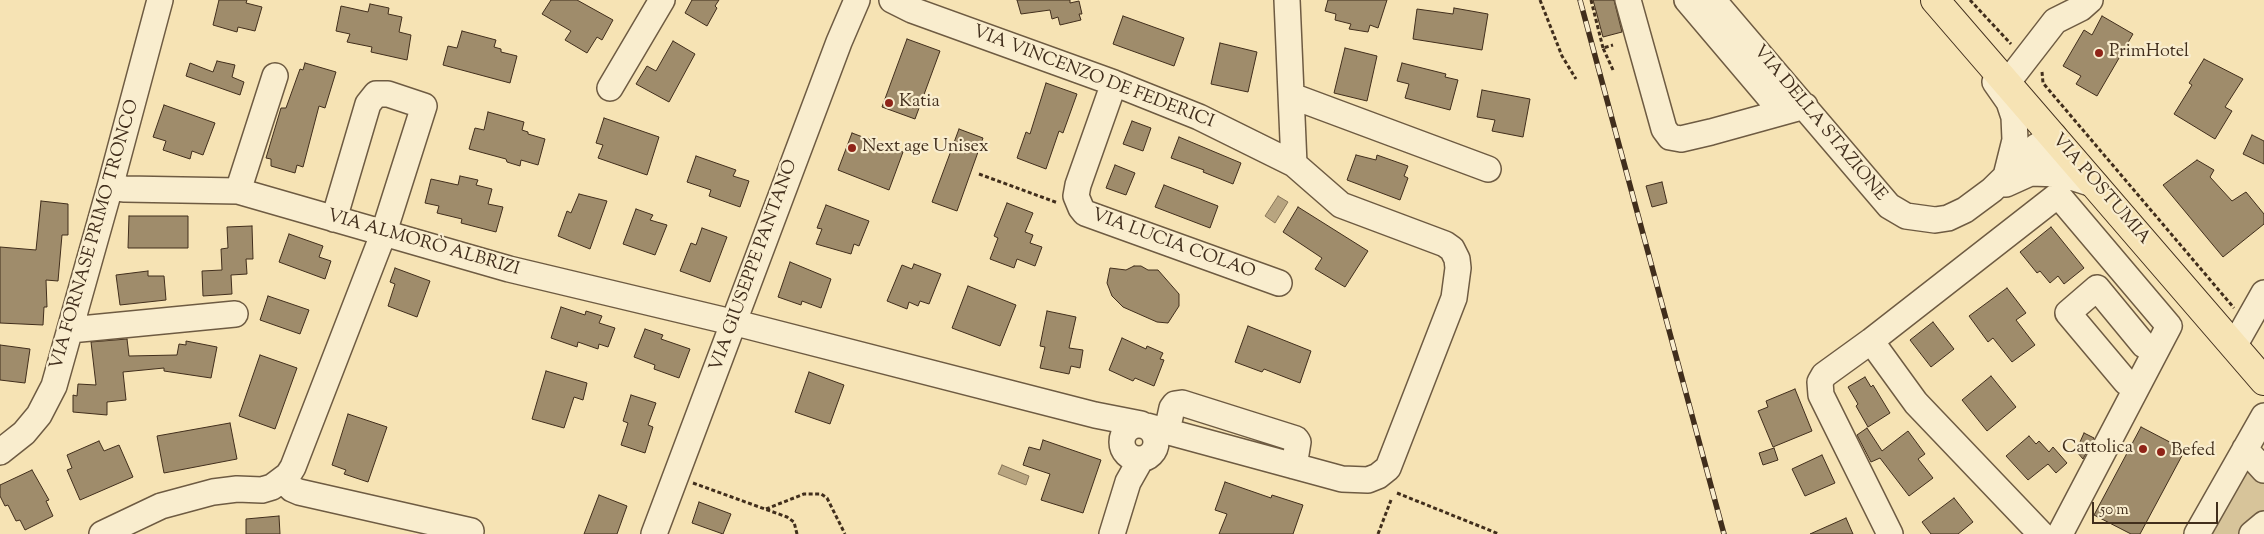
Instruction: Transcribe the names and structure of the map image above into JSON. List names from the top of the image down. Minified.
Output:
{"streets":{"main road":["VIA POSTUMIA"],"street":["VIA VINCENZO DE FEDERICI","VIA DELLA STAZIONE","VIA FORNASE PRIMO TRONCO","VIA ALMORÒ ALBRIZI","VIA LUCIA COLAO","VIA GIUSEPPE PANTANO"]},"crossings":[["VIA VINCENZO DE FEDERICI","VIA ALMORÒ ALBRIZI"],["VIA VINCENZO DE FEDERICI","VIA LUCIA COLAO"],["VIA DELLA STAZIONE","VIA POSTUMIA"],["VIA FORNASE PRIMO TRONCO","VIA ALMORÒ ALBRIZI"],["VIA ALMORÒ ALBRIZI","VIA GIUSEPPE PANTANO"]],"places":["PrimHotel","Katia","Next age Unisex","Cattolica","Befed"],"scale_bar":"50 m"}
